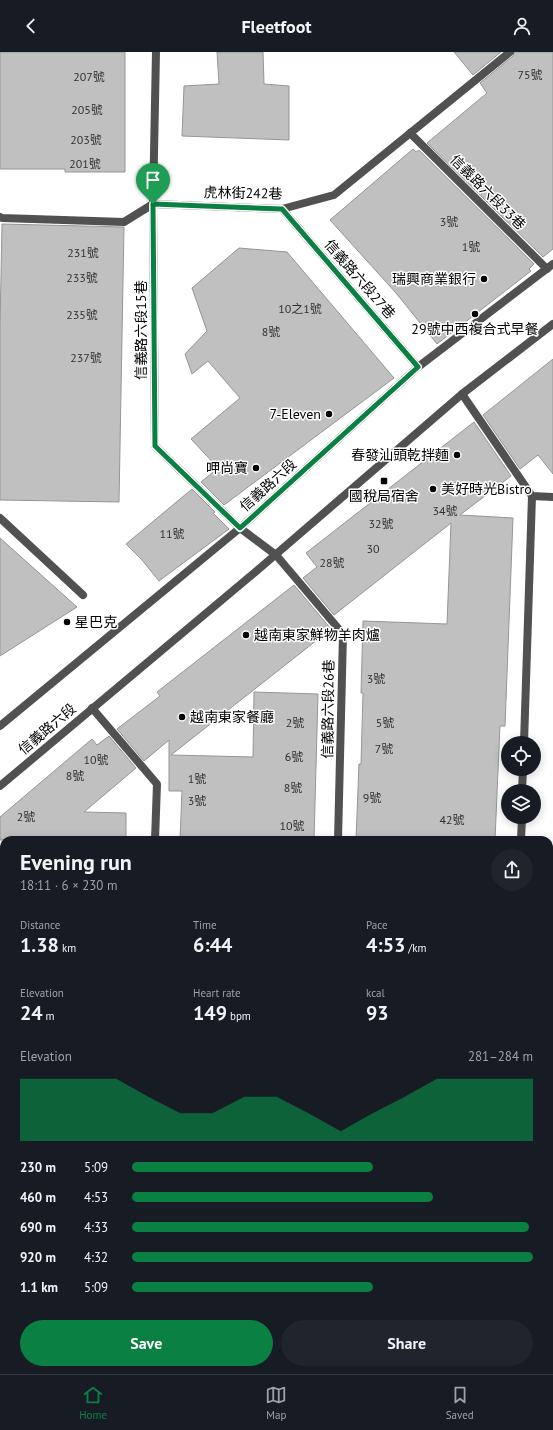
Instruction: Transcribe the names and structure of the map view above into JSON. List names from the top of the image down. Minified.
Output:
{"streets":{"street":["信義路六段33巷","虎林街242巷","信義路六段27巷","信義路六段15巷","信義路六段","信義路六段26巷"]},"crossings":[["信義路六段33巷","虎林街242巷"],["信義路六段33巷","信義路六段"],["虎林街242巷","信義路六段27巷"],["虎林街242巷","信義路六段15巷"],["信義路六段27巷","信義路六段"],["信義路六段15巷","信義路六段"],["信義路六段15巷","信義路六段26巷"],["信義路六段","信義路六段26巷"]],"places":{"other":["瑞興商業銀行","29號中西複合式早餐","7-Eleven","春發汕頭乾拌麵","呷尚寶","美好時光Bistro","星巴克","越南東家鮮物羊肉爐","越南東家餐廳"],"transit":["國稅局宿舍"]},"house_numbers":["75號","207號","205號","203號","201號","3號","1號","231號","233號","10之1號","235號","8號","237號","34號","32號","11號","30","28號","3號","2號","5號","7號","6號","10號","8號","1號","8號","9號","3號","2號","42號","10號"],"page":{"header":"Fleetfoot","heading":["Evening run","18:11 · 6 × 230 m"],"stats":[["Distance","1.38 km"],["Time","6:44"],["Pace","4:53 /km"],["Elevation","24 m"],["Heart rate","149 bpm"],["kcal","93"]],"chart":["Elevation","281–284 m"],"list":[{"name":"230 m","note":"5:09"},{"name":"460 m","note":"4:53"},{"name":"690 m","note":"4:33"},{"name":"920 m","note":"4:32"},{"name":"1.1 km","note":"5:09"}],"buttons":["Save","Share"],"tabs":["Home","Map","Saved"]}}
